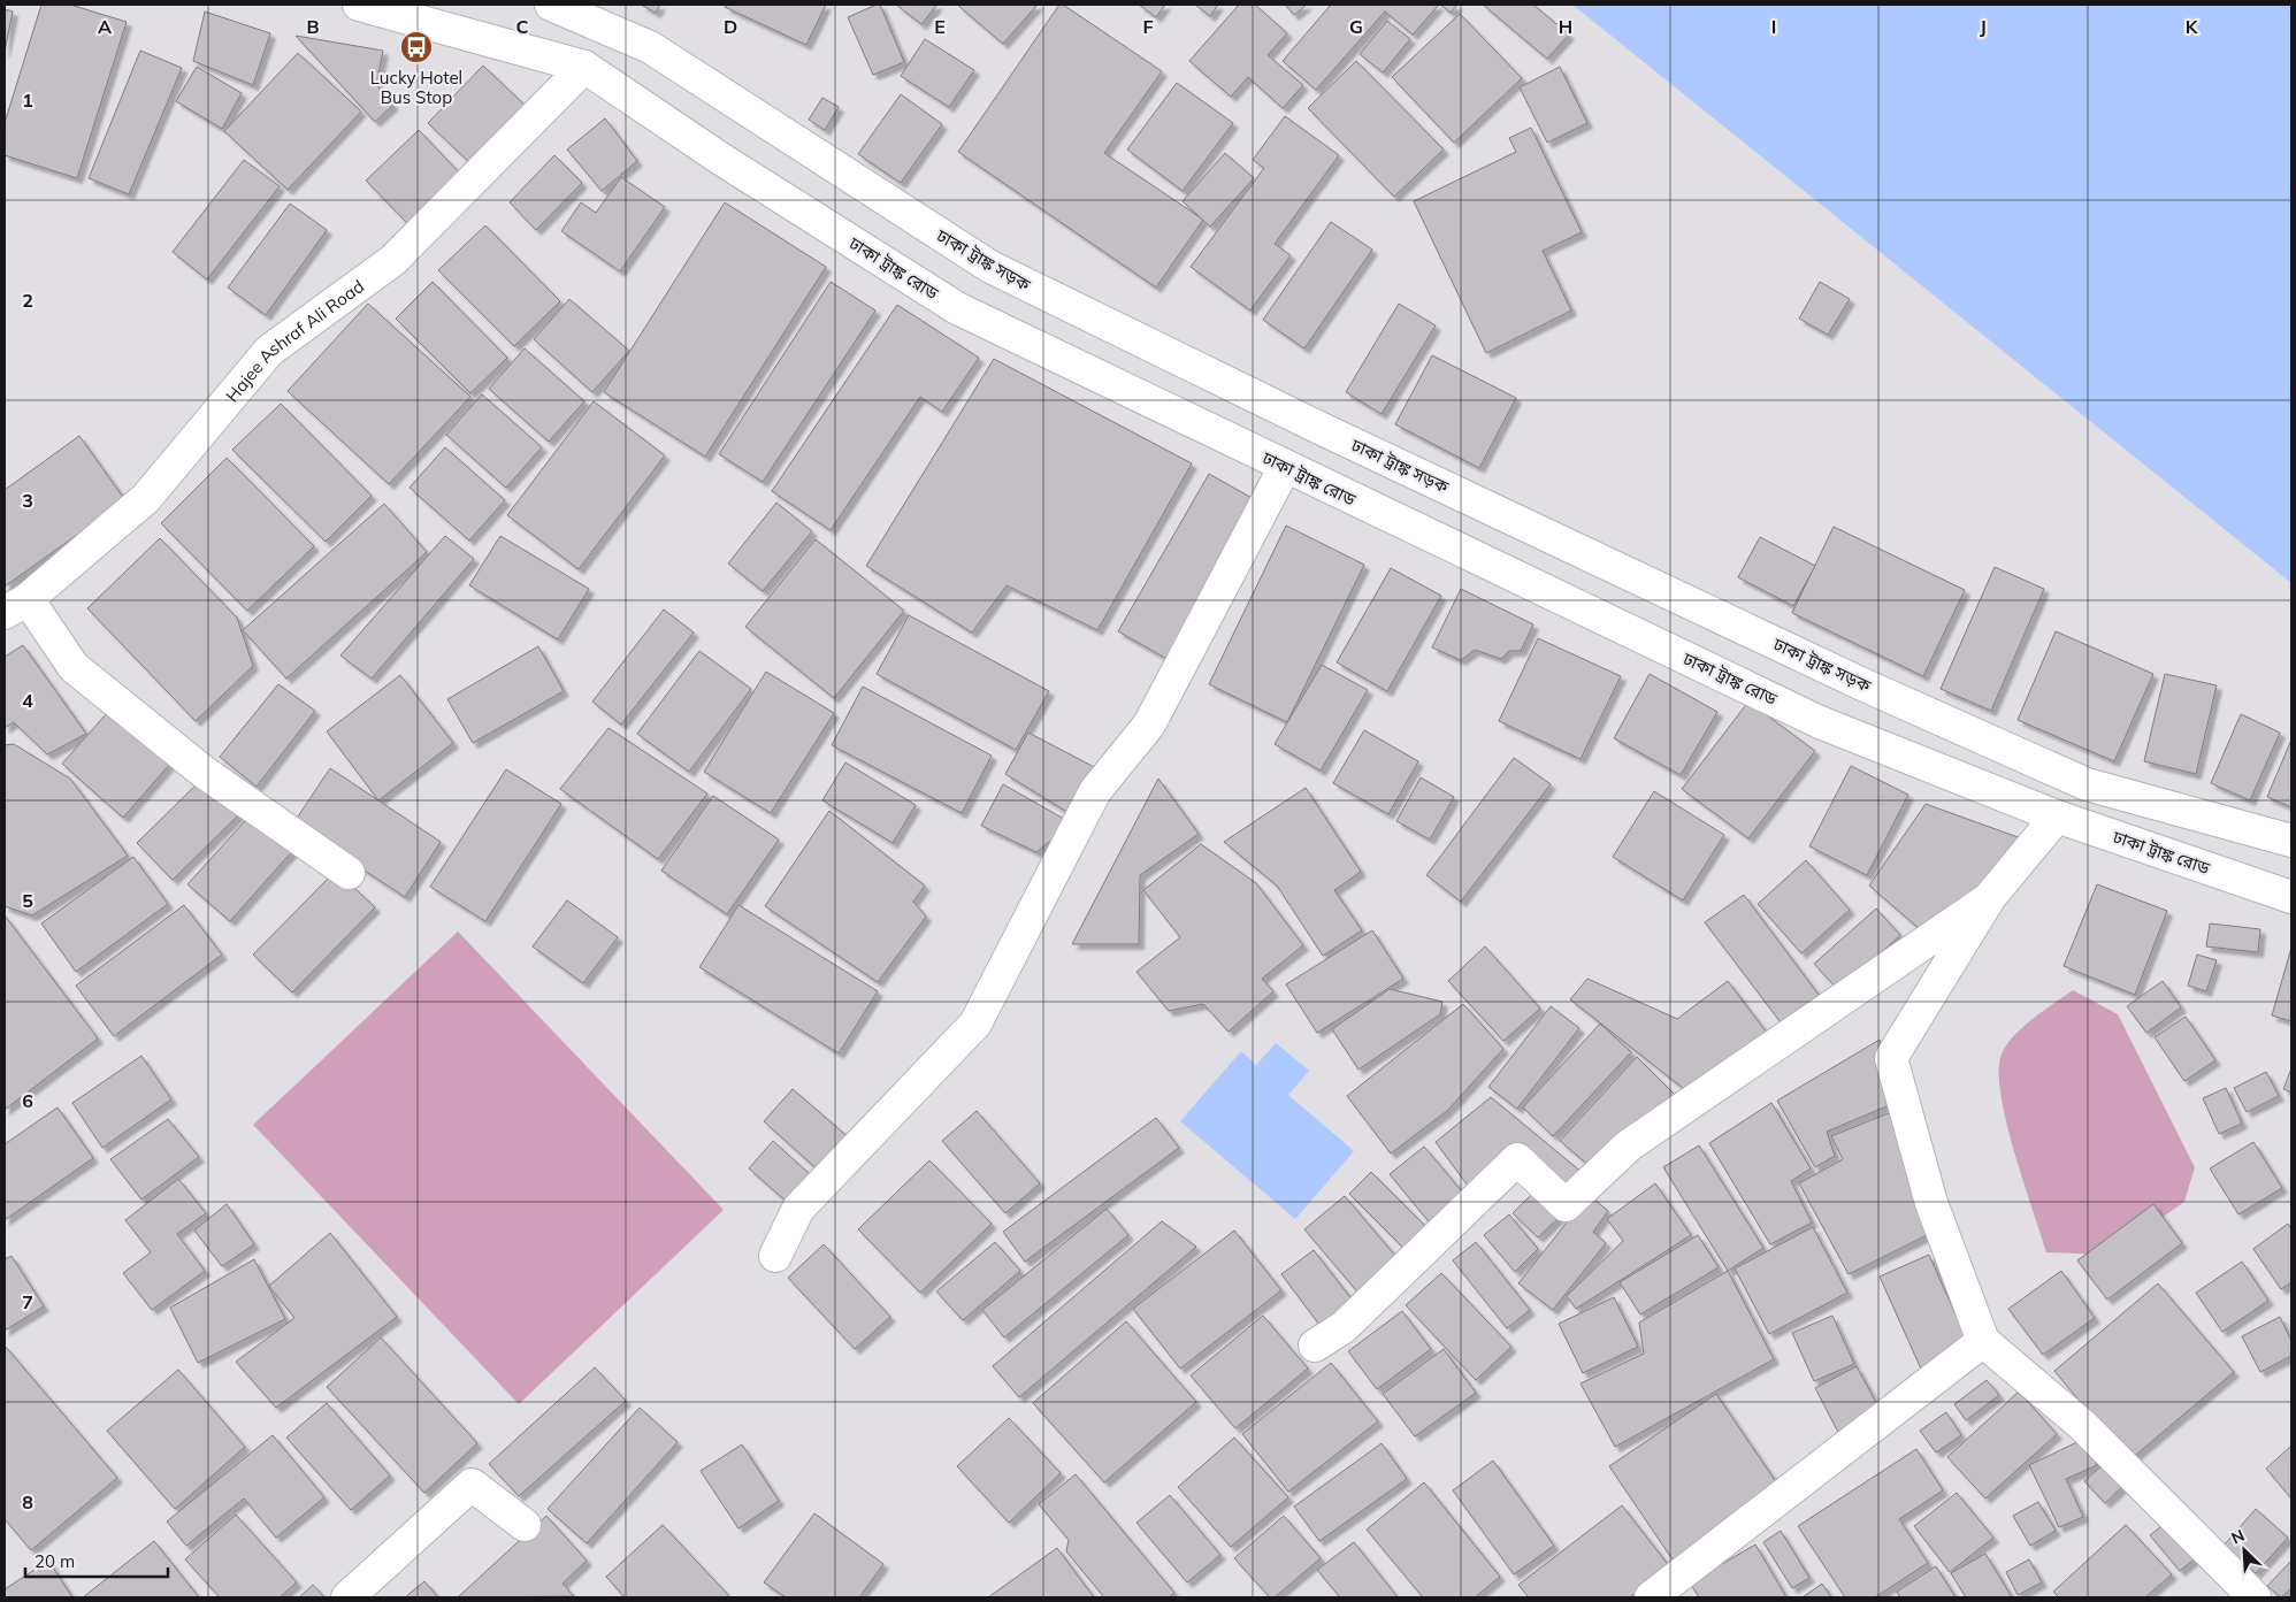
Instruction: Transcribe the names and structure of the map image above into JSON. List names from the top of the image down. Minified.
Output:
{"streets":{"street":["ঢাকা ট্রাঙ্ক সড়ক","ঢাকা ট্রাঙ্ক রোড","Hajee Ashraf Ali Road"]},"crossings":[["ঢাকা ট্রাঙ্ক রোড","Hajee Ashraf Ali Road"]],"places":{"bus stop":["Lucky Hotel Bus Stop"]},"scale_bar":"20 m","north":"top left","grid":{"columns":["A","B","C","D","E","F","G","H","I","J","K"],"rows":["1","2","3","4","5","6","7","8"]}}
